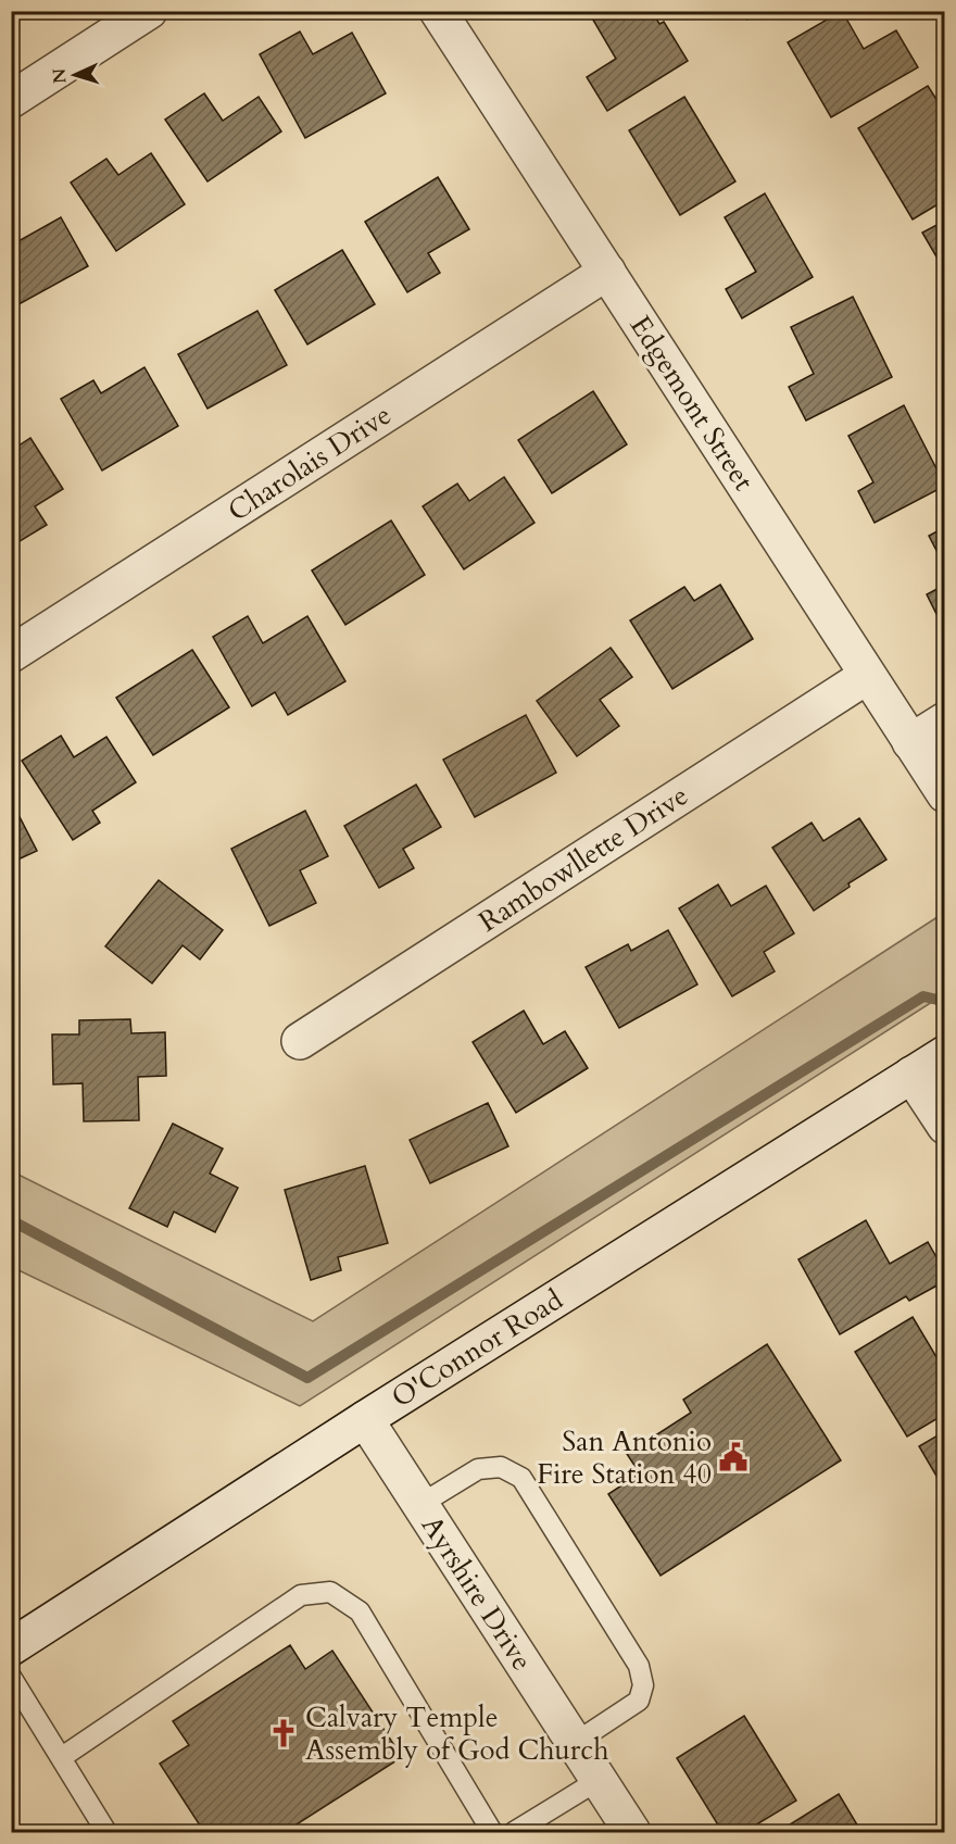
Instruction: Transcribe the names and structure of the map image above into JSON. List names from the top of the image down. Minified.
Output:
{"streets":{"street":["Edgemont Street","Charolais Drive","Rambowllette Drive","O'Connor Road","Ayrshire Drive"]},"crossings":[["Edgemont Street","Charolais Drive"],["Edgemont Street","Rambowllette Drive"],["O'Connor Road","Ayrshire Drive"]],"places":{"public building":["San Antonio Fire Station 40"],"church":["Calvary Temple Assembly of God Church"]},"north":"left"}
